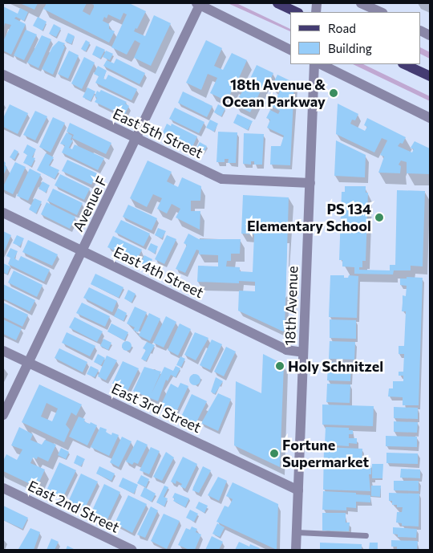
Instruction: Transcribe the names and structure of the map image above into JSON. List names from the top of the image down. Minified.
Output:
{"streets":{"street":["East 5th Street","Avenue F","East 4th Street","18th Avenue","East 3rd Street","East 2nd Street"]},"crossings":[["East 5th Street","Avenue F"],["East 5th Street","18th Avenue"],["Avenue F","East 4th Street"],["Avenue F","East 3rd Street"],["East 4th Street","18th Avenue"],["18th Avenue","East 3rd Street"]],"places":["18th Avenue & Ocean Parkway","PS 134 Elementary School","Holy Schnitzel","Fortune Supermarket"],"legend":["Road","Building"]}
